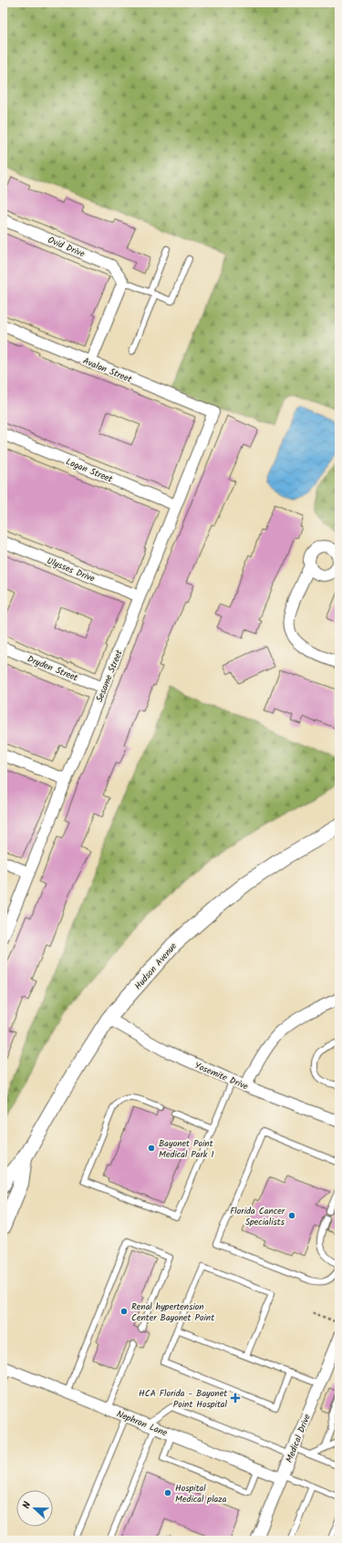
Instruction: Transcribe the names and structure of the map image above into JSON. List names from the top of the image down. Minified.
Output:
{"streets":{"street":["Ovid Drive","Avalon Street","Logan Street","Ulysses Drive","Dryden Street","Sesame Street","Hudson Avenue","Yosemite Drive","Nephron Lane","Medical Drive"]},"crossings":[["Avalon Street","Sesame Street"],["Logan Street","Sesame Street"],["Ulysses Drive","Sesame Street"],["Dryden Street","Sesame Street"],["Hudson Avenue","Yosemite Drive"],["Nephron Lane","Medical Drive"]],"places":{"other":["Bayonet Point Medical Park I","Florida Cancer Specialists","Renal hypertension Center Bayonet Point","Hospital Medical plaza"],"health":["HCA Florida - Bayonet Point Hospital"]},"north":"left"}
